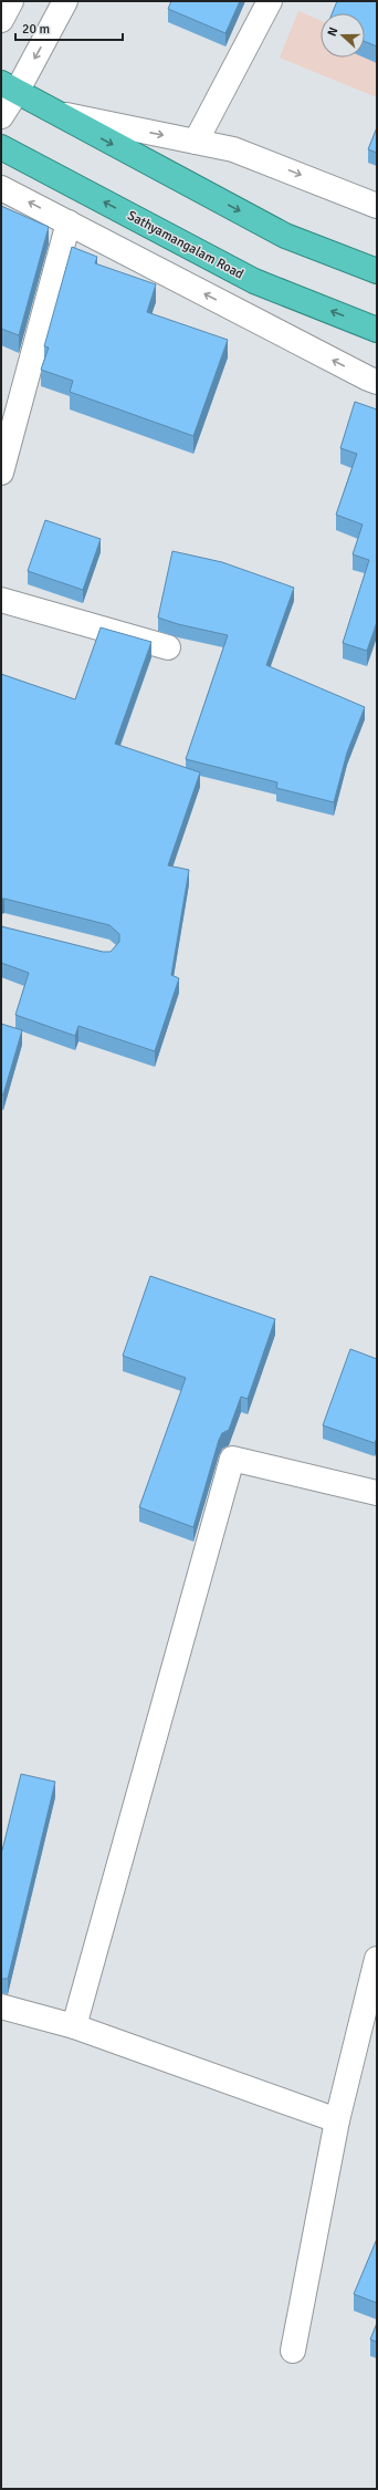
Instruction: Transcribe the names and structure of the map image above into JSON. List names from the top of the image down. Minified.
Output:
{"streets":{"highway":["Sathyamangalam Road"]},"scale_bar":"20 m","north":"left"}
